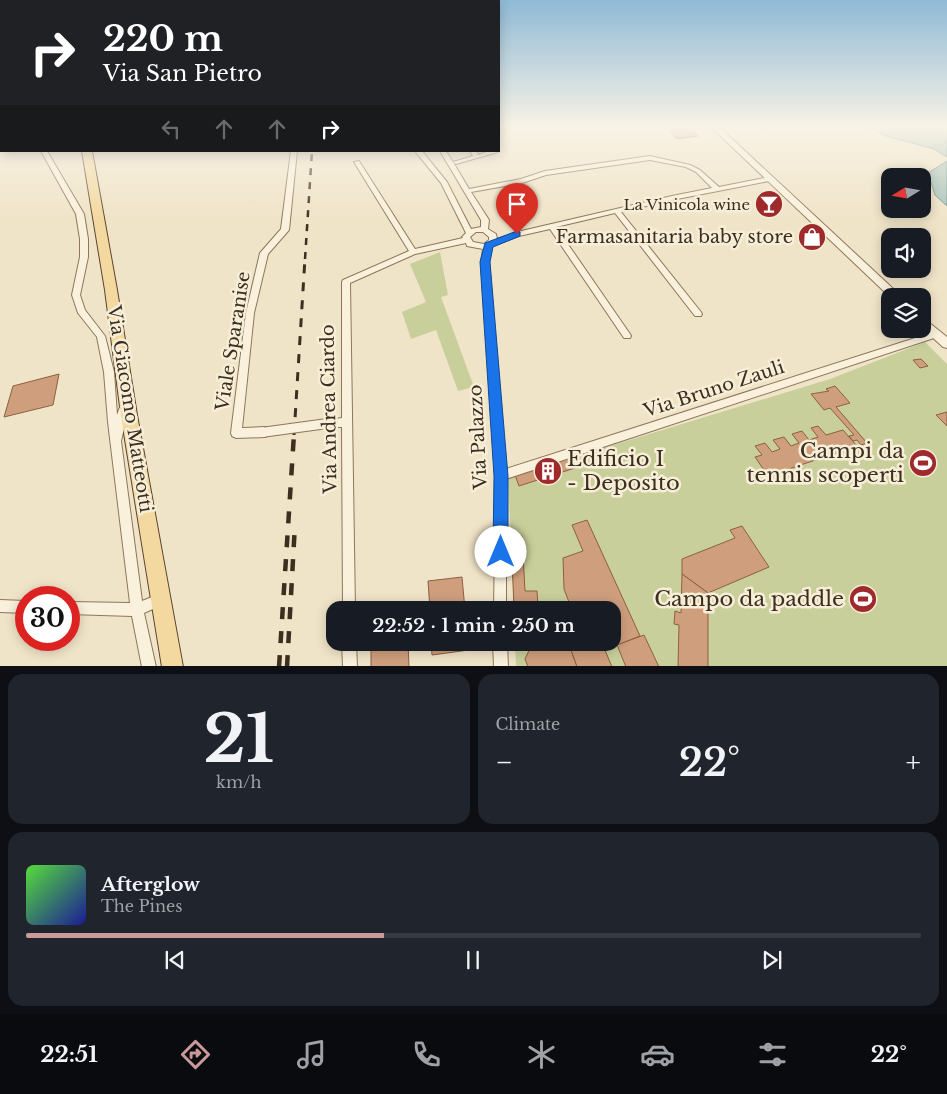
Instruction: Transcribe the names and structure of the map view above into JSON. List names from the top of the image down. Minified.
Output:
{"streets":{"main road":["Via Giacomo Matteotti"],"street":["Viale Sparanise","Via Bruno Zauli","Via Andrea Ciardo","Via Palazzo"]},"crossings":[["Viale Sparanise","Via Andrea Ciardo"],["Via Bruno Zauli","Via Palazzo"],["Via Andrea Ciardo","Via Palazzo"]],"places":{"bar":["La Vinicola wine"],"shop":["Farmasanitaria baby store"],"sports":["Campi da tennis scoperti","Campo da paddle"],"building":["Edificio I - Deposito"]},"north":"left","page":{"turn":["220 m","Via San Pietro"],"limit":"30","trip":"22:52 · 1 min · 250 m","tile":[["21","km/h"],"Climate"],"heat":["−","22°","+"],"song":["Afterglow","The Pines"],"tabs":["22:51","22°"]}}
